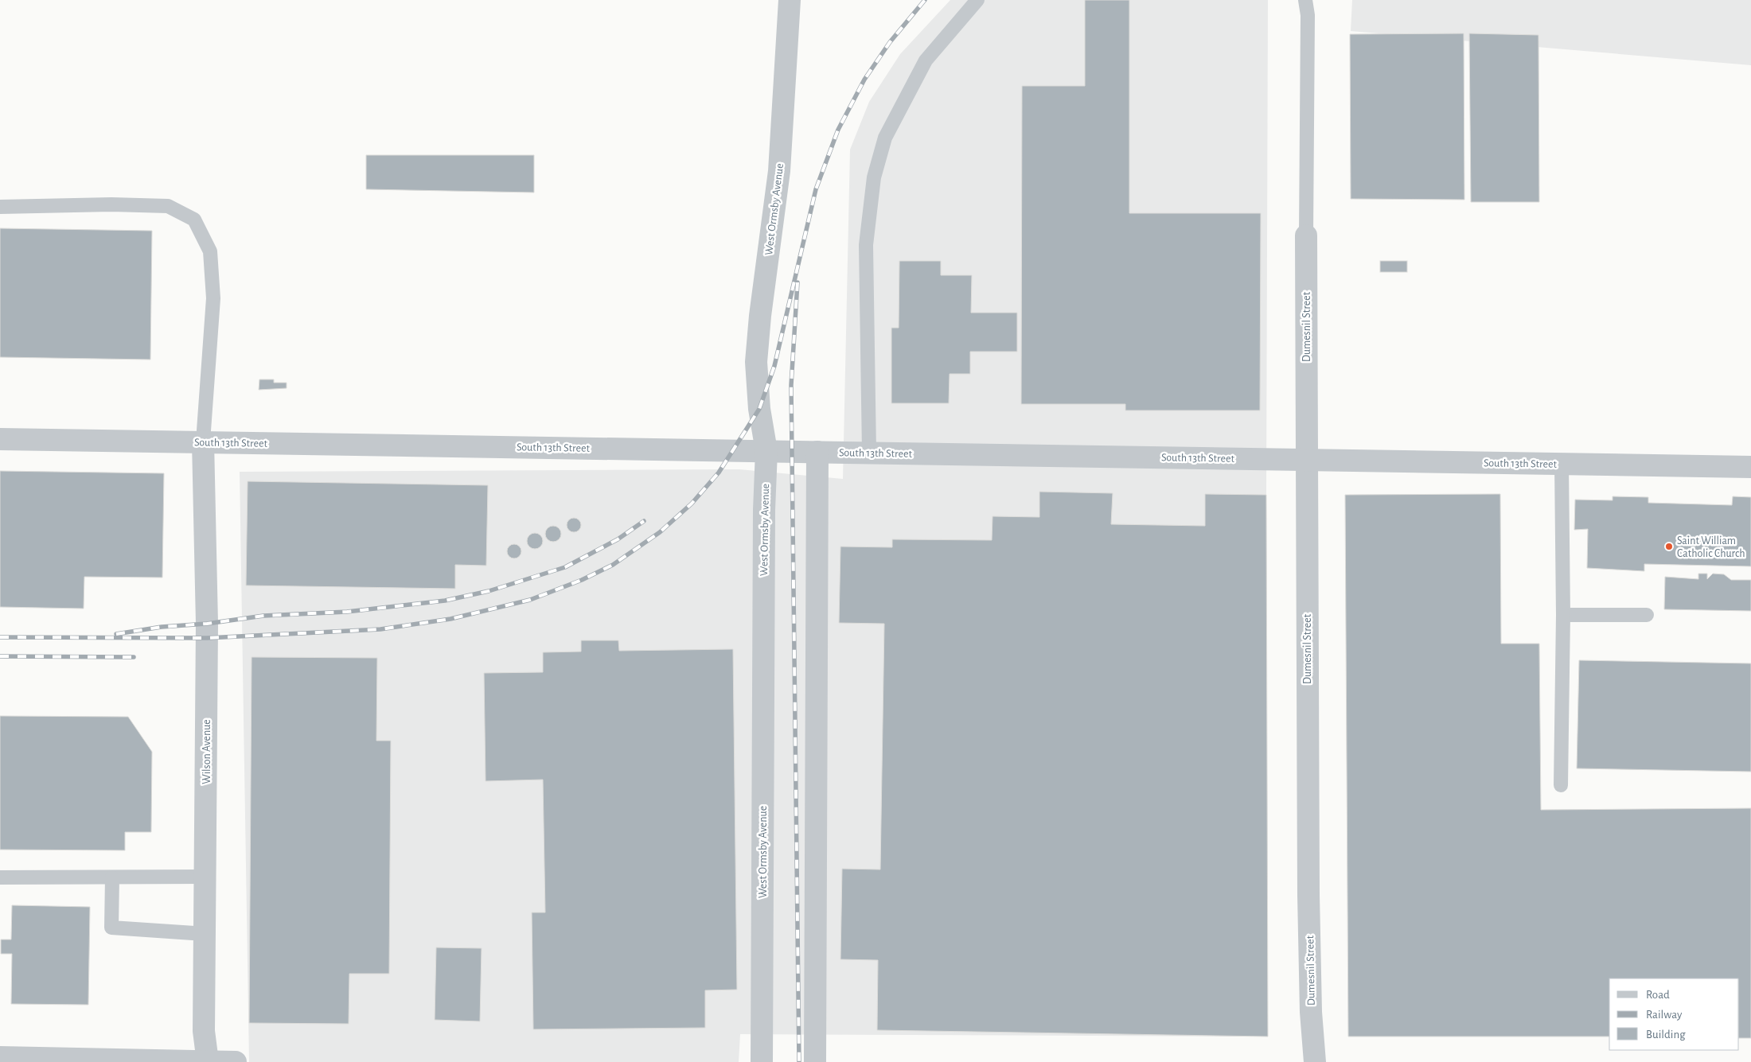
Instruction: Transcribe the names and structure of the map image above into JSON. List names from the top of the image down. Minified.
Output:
{"streets":{"street":["West Ormsby Avenue","Dumesnil Street","South 13th Street","Wilson Avenue"]},"crossings":[["West Ormsby Avenue","South 13th Street"],["Dumesnil Street","South 13th Street"],["South 13th Street","Wilson Avenue"]],"places":["Saint William Catholic Church"],"legend":["Road","Railway","Building"]}
